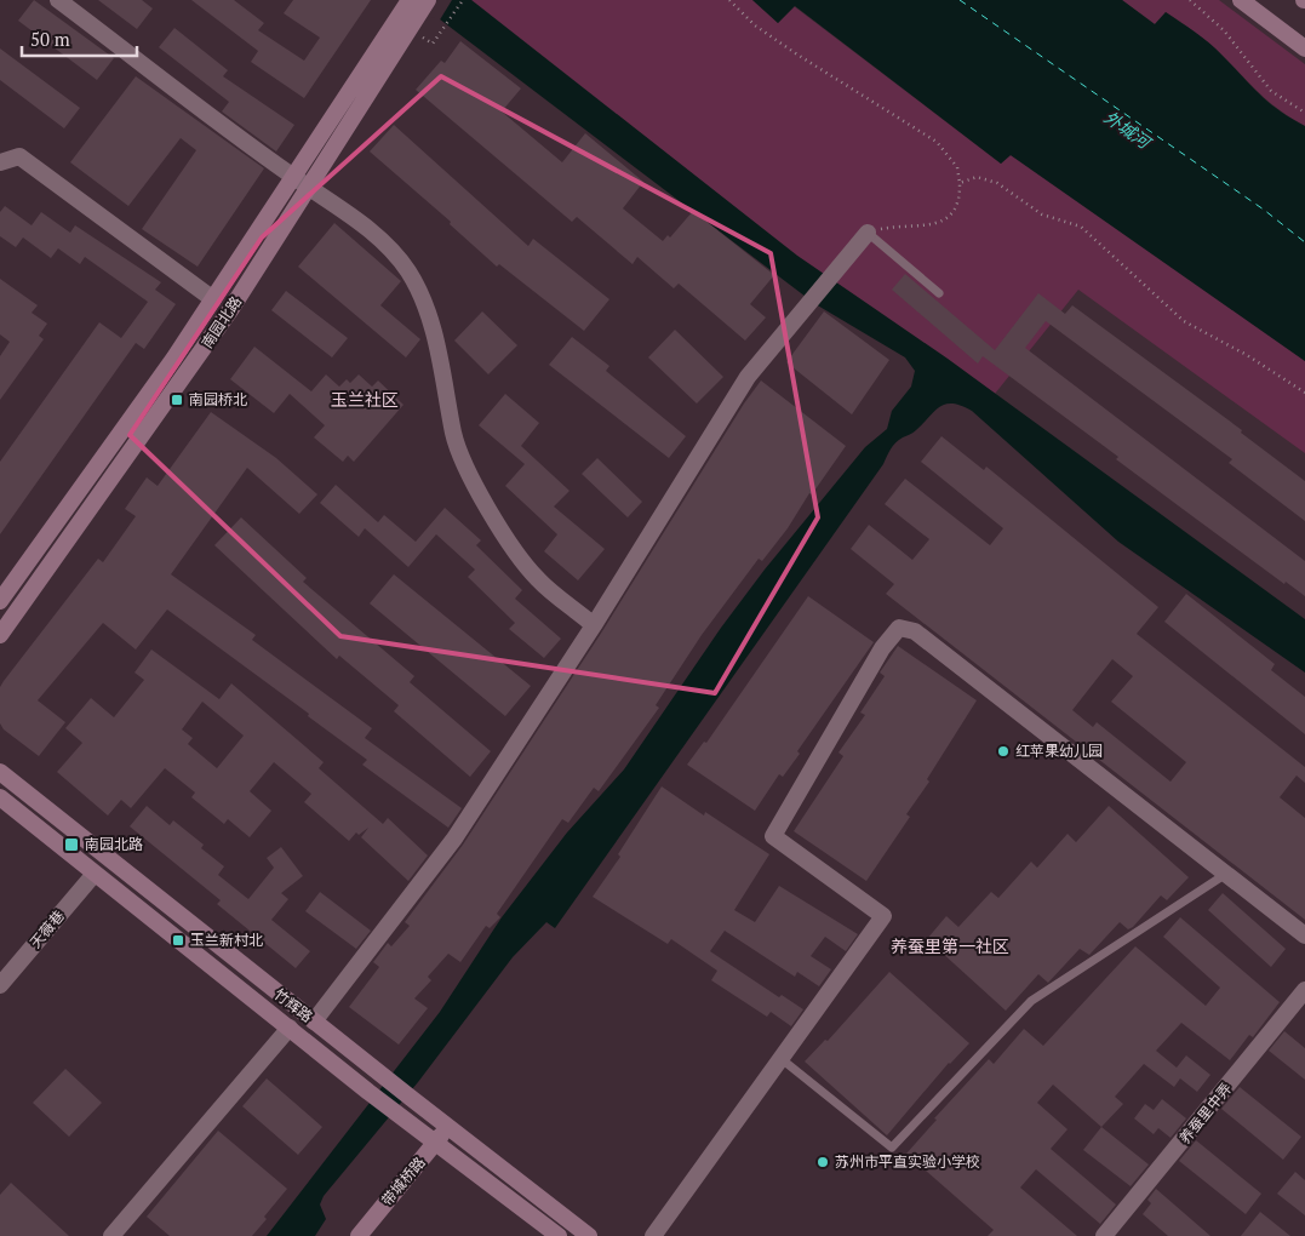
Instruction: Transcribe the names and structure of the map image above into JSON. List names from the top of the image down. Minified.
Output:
{"streets":{"main road":["南园北路","竹辉路","带城桥路"],"street":["天薇巷","养蚕里中弄"]},"crossings":[["天薇巷","竹辉路"],["竹辉路","带城桥路"]],"districts":["玉兰社区","养蚕里第一社区"],"water":["外城河"],"places":{"transit":["南园桥北","南园北路","玉兰新村北"],"other":["红苹果幼儿园","苏州市平直实验小学校"]},"scale_bar":"50 m"}
